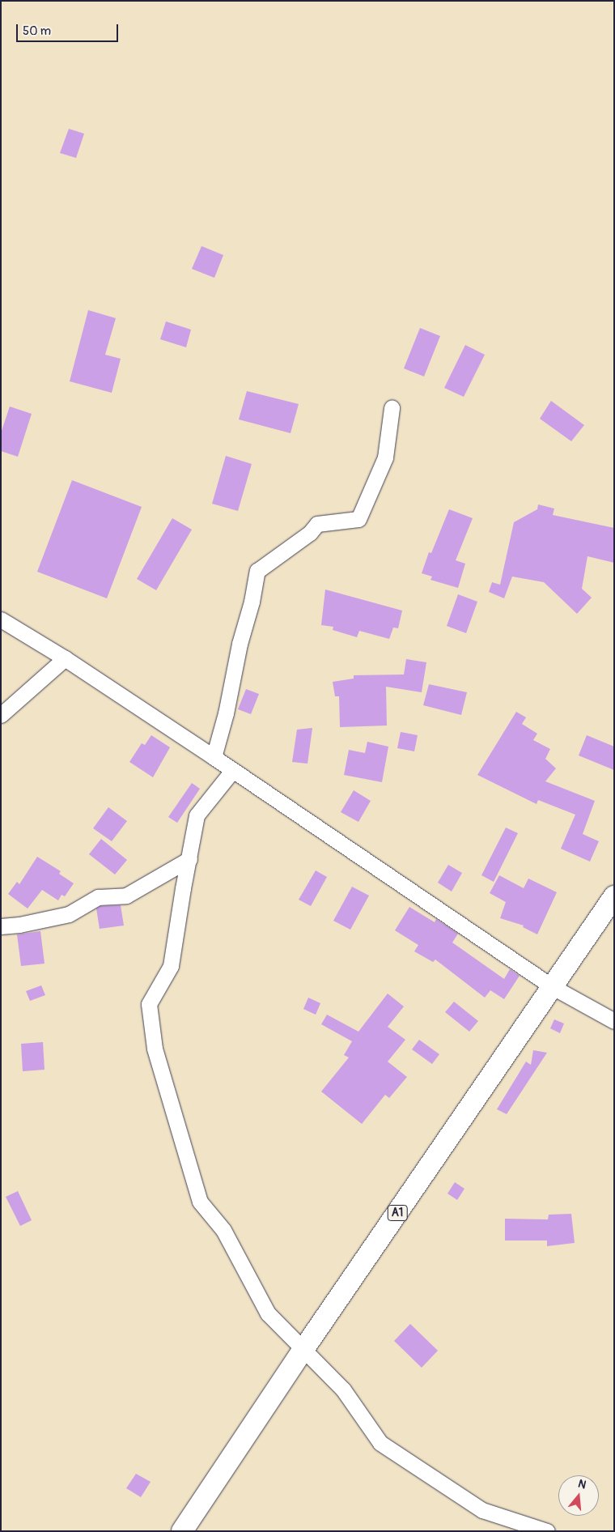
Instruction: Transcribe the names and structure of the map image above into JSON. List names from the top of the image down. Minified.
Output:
{"streets":{"highway":["A1"]},"scale_bar":"50 m","north":"top"}
